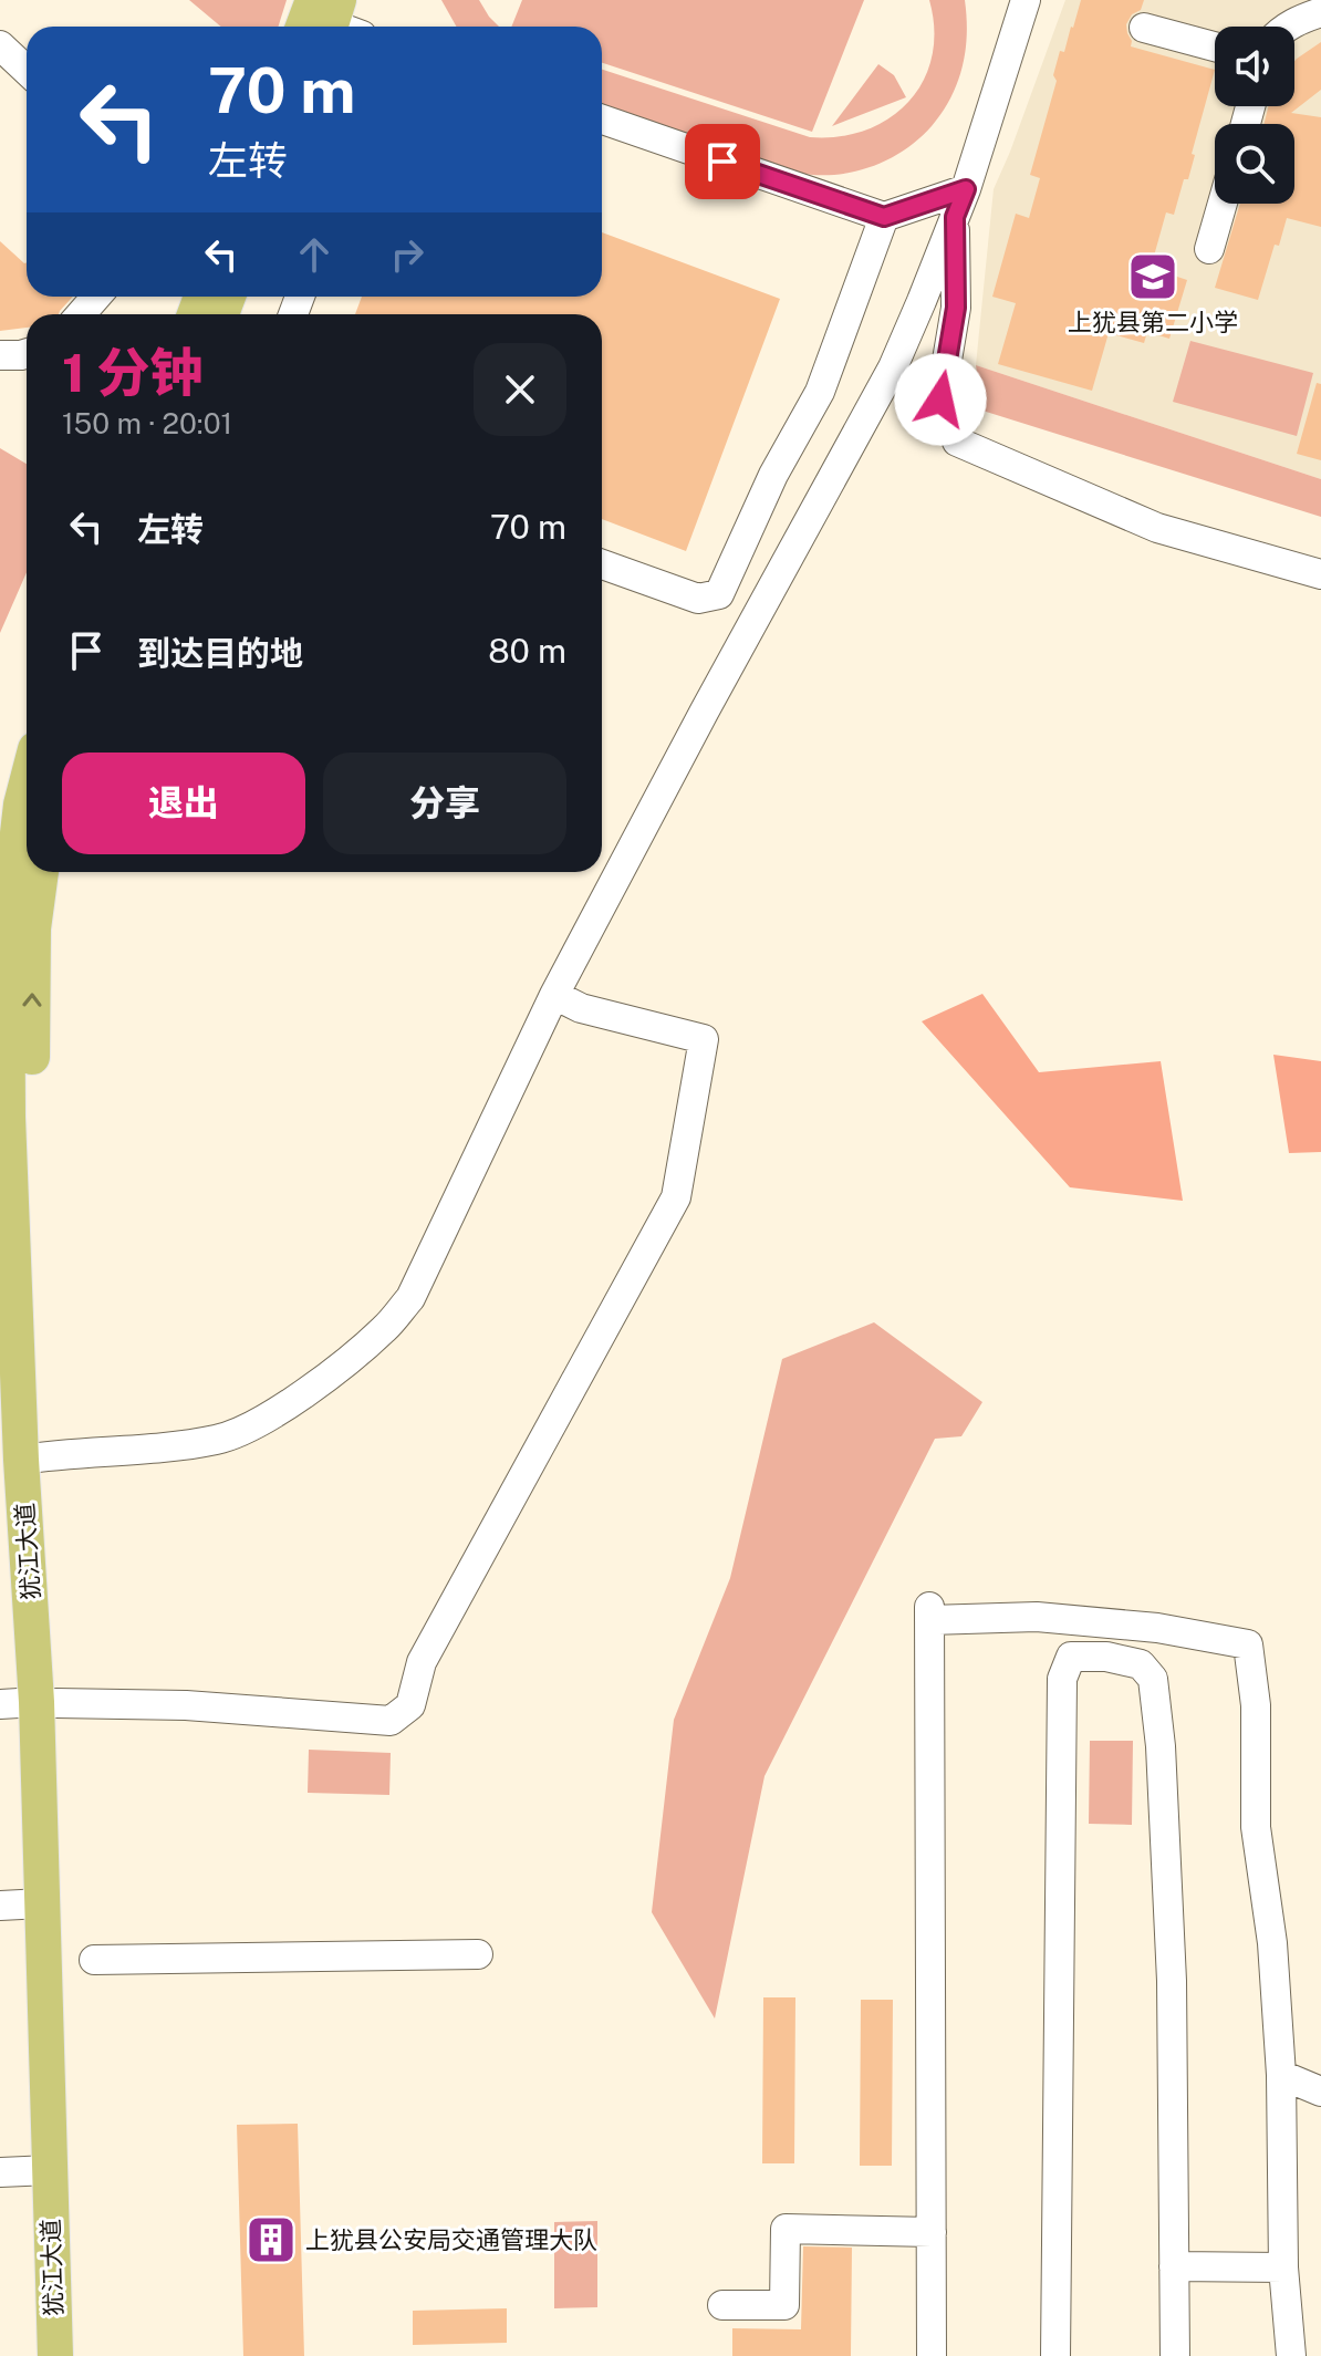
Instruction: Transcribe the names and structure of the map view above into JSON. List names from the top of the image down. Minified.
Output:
{"streets":{"main road":["犹江大道"]},"places":{"school or university":["上犹县第二小学"],"building":["上犹县公安局交通管理大队"]},"page":{"turn":["70 m","左转"],"heading":["1 分钟","150 m · 20:01"],"list":[{"name":"左转","value":"70 m"},{"name":"到达目的地","value":"80 m"}],"buttons":["退出","分享"]}}
